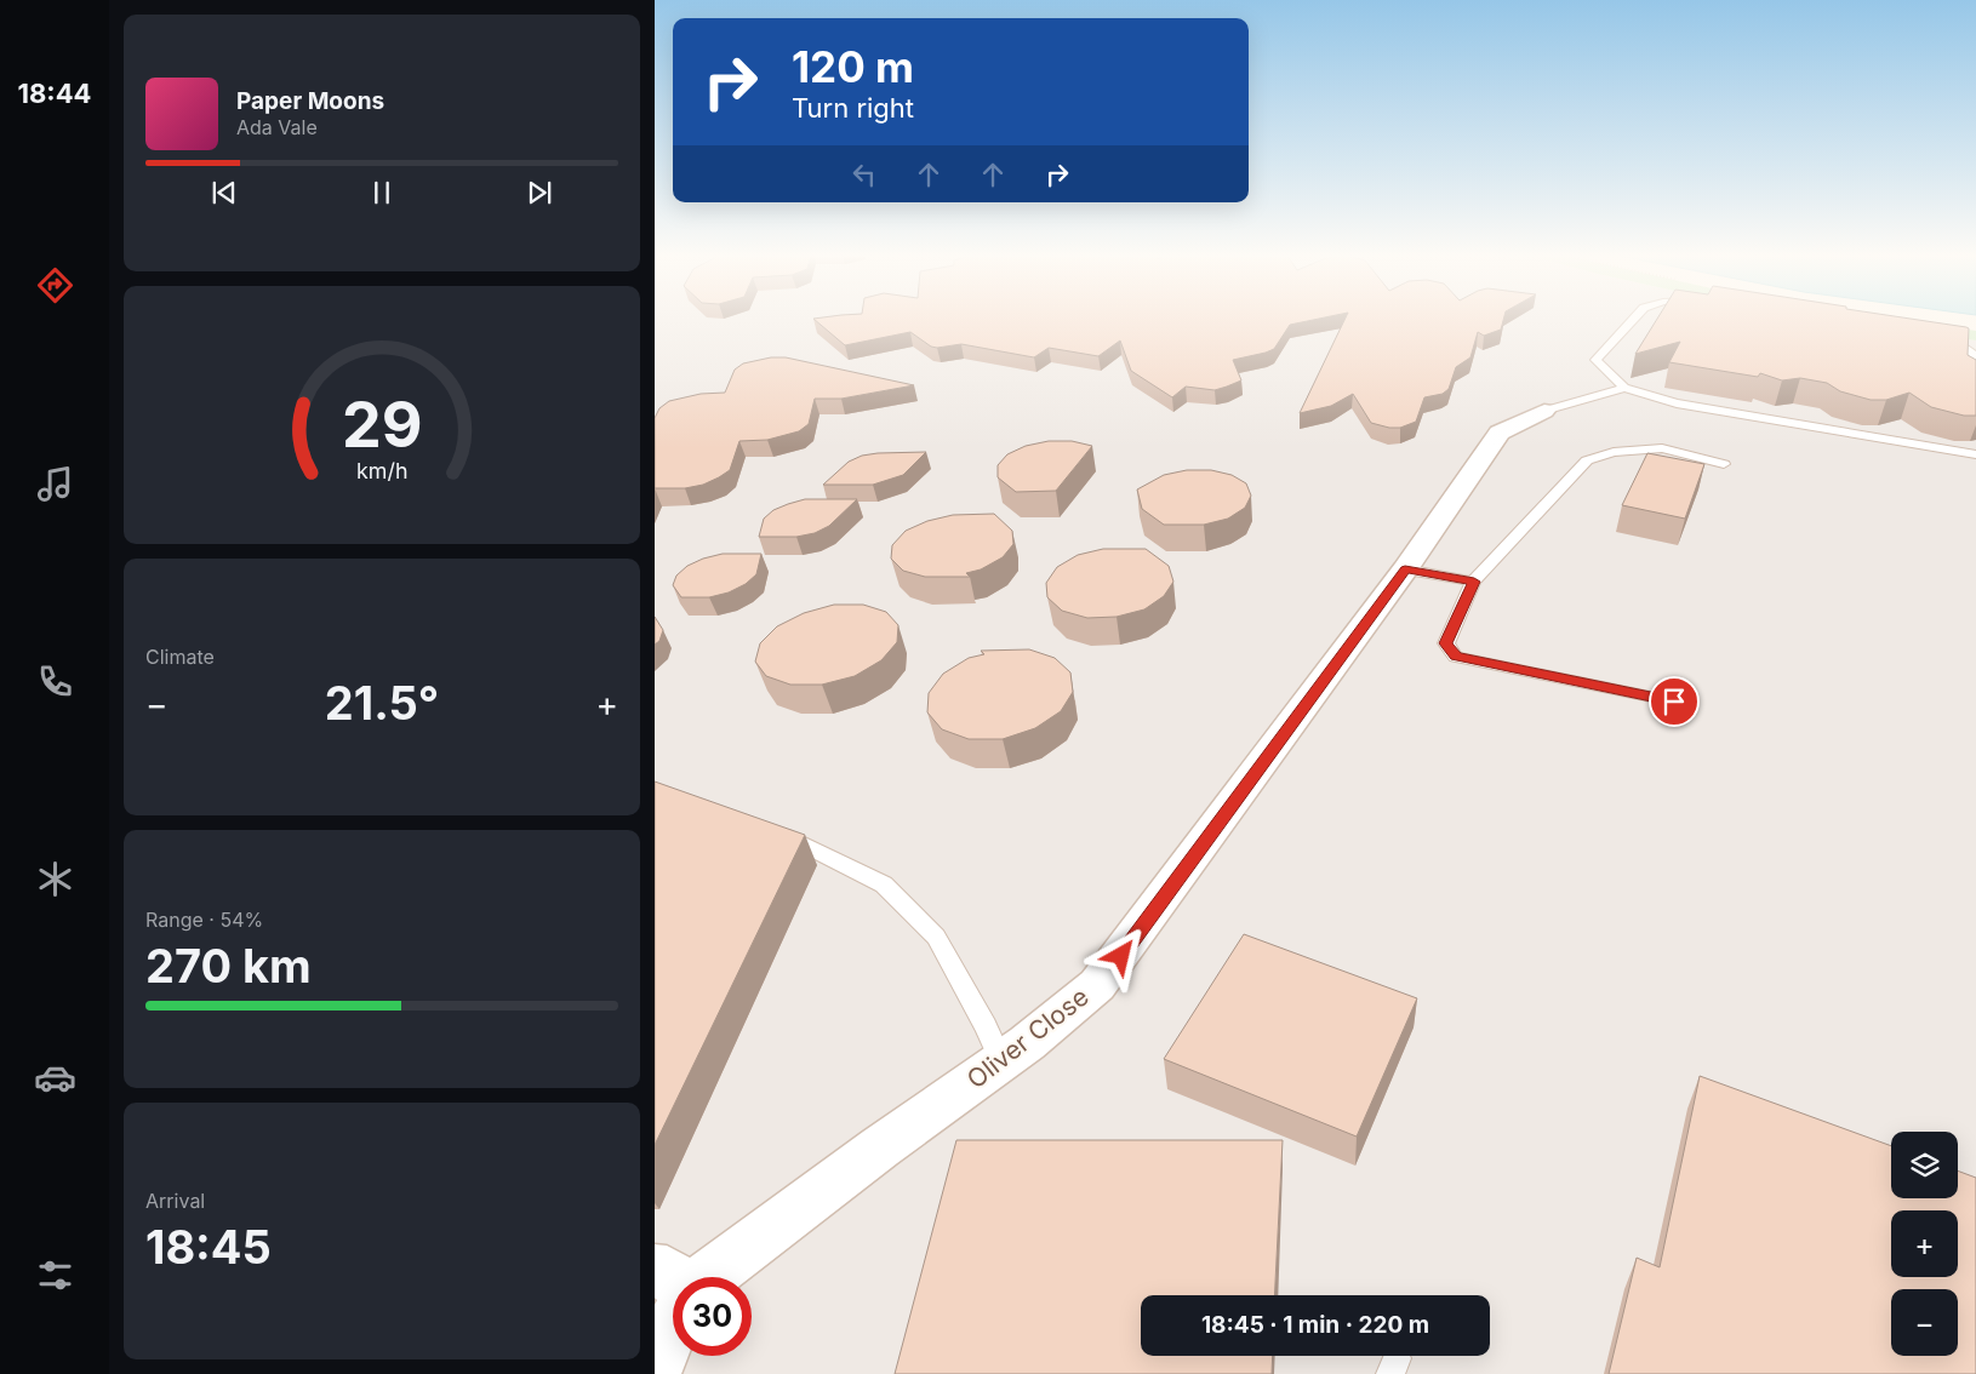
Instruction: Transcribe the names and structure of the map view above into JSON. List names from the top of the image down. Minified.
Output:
{"streets":{"street":["Oliver Close"]},"page":{"tabs":"18:44","turn":["120 m","Turn right"],"song":["Paper Moons","Ada Vale"],"tile":["Climate",["Range · 54%","270 km"],["Arrival","18:45"]],"heat":["−","21.5°","+"],"map_buttons":["+","−"],"limit":"30","trip":"18:45 · 1 min · 220 m","gauge":["29","km/h"]}}
